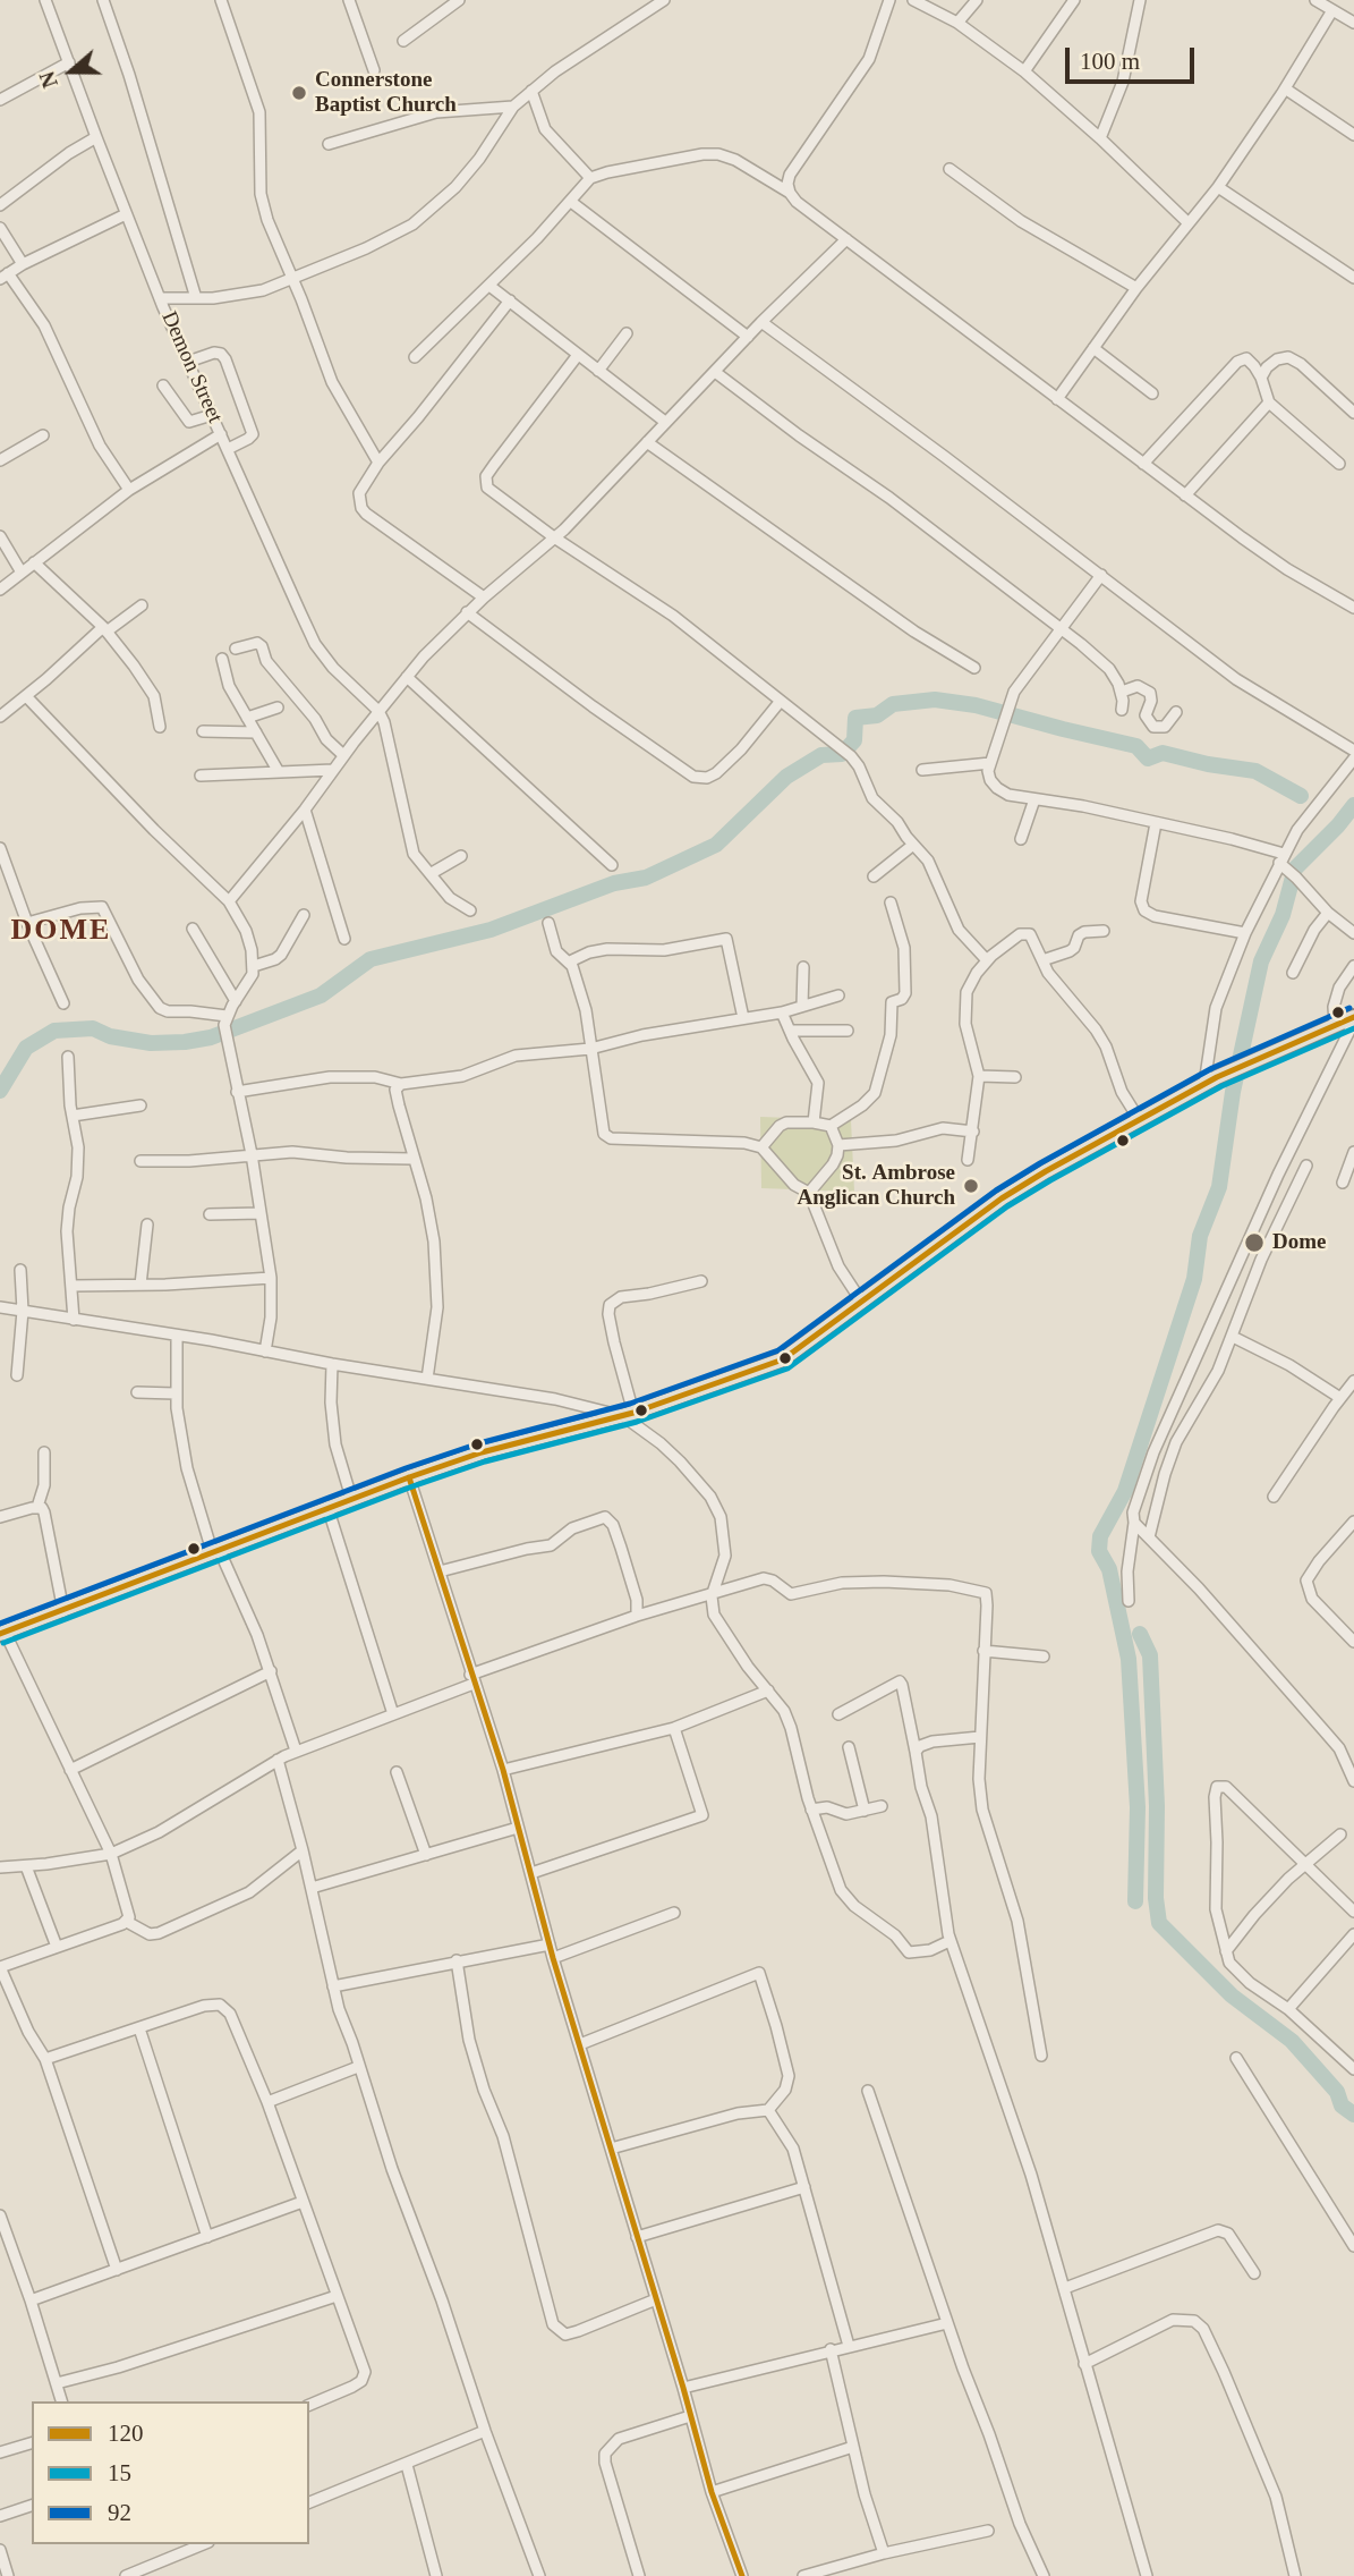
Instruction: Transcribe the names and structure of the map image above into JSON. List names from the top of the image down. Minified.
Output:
{"streets":{"street":["Demon Street"]},"districts":["DOME"],"places":["Connerstone Baptist Church","St. Ambrose Anglican Church","Dome"],"lines":["transit line 92","transit line 120","transit line 15"],"legend":["120","15","92"],"scale_bar":"100 m","north":"left"}
